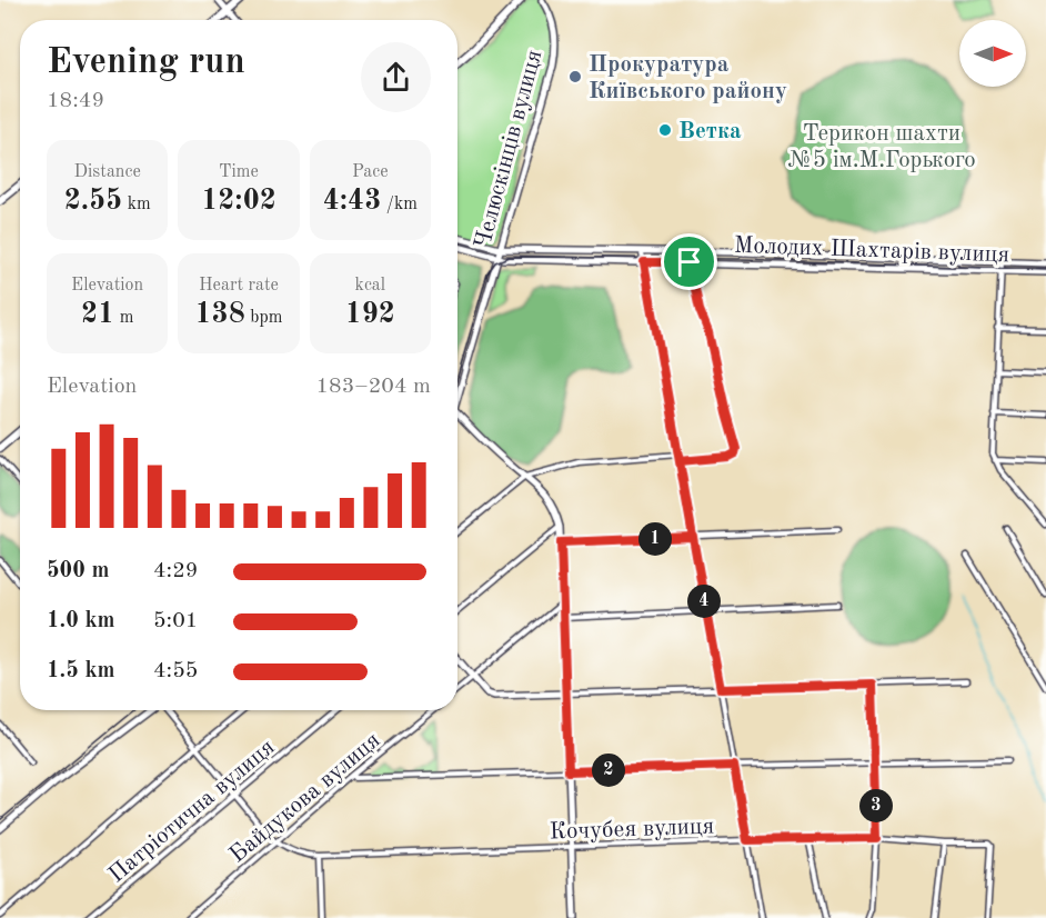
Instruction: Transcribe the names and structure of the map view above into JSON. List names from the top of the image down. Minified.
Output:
{"streets":{"main road":["Челюскінців вулиця","Молодих Шахтарів вулиця"],"street":["Байдукова вулиця","Патріотична вулиця","Кочубея вулиця"]},"crossings":[["Челюскінців вулиця","Молодих Шахтарів вулиця"],["Байдукова вулиця","Кочубея вулиця"]],"parks":["Терикон шахти №5 ім.М.Горького"],"places":["Прокуратура Київського району","Ветка"],"north":"right","page":{"heading":["Evening run","18:49"],"stats":[["Distance","2.55 km"],["Time","12:02"],["Pace","4:43 /km"],["Elevation","21 m"],["Heart rate","138 bpm"],["kcal","192"]],"chart":["Elevation","183–204 m"],"pins":["1","4","2","3"],"list":[{"name":"500 m","note":"4:29"},{"name":"1.0 km","note":"5:01"},{"name":"1.5 km","note":"4:55"}]}}
